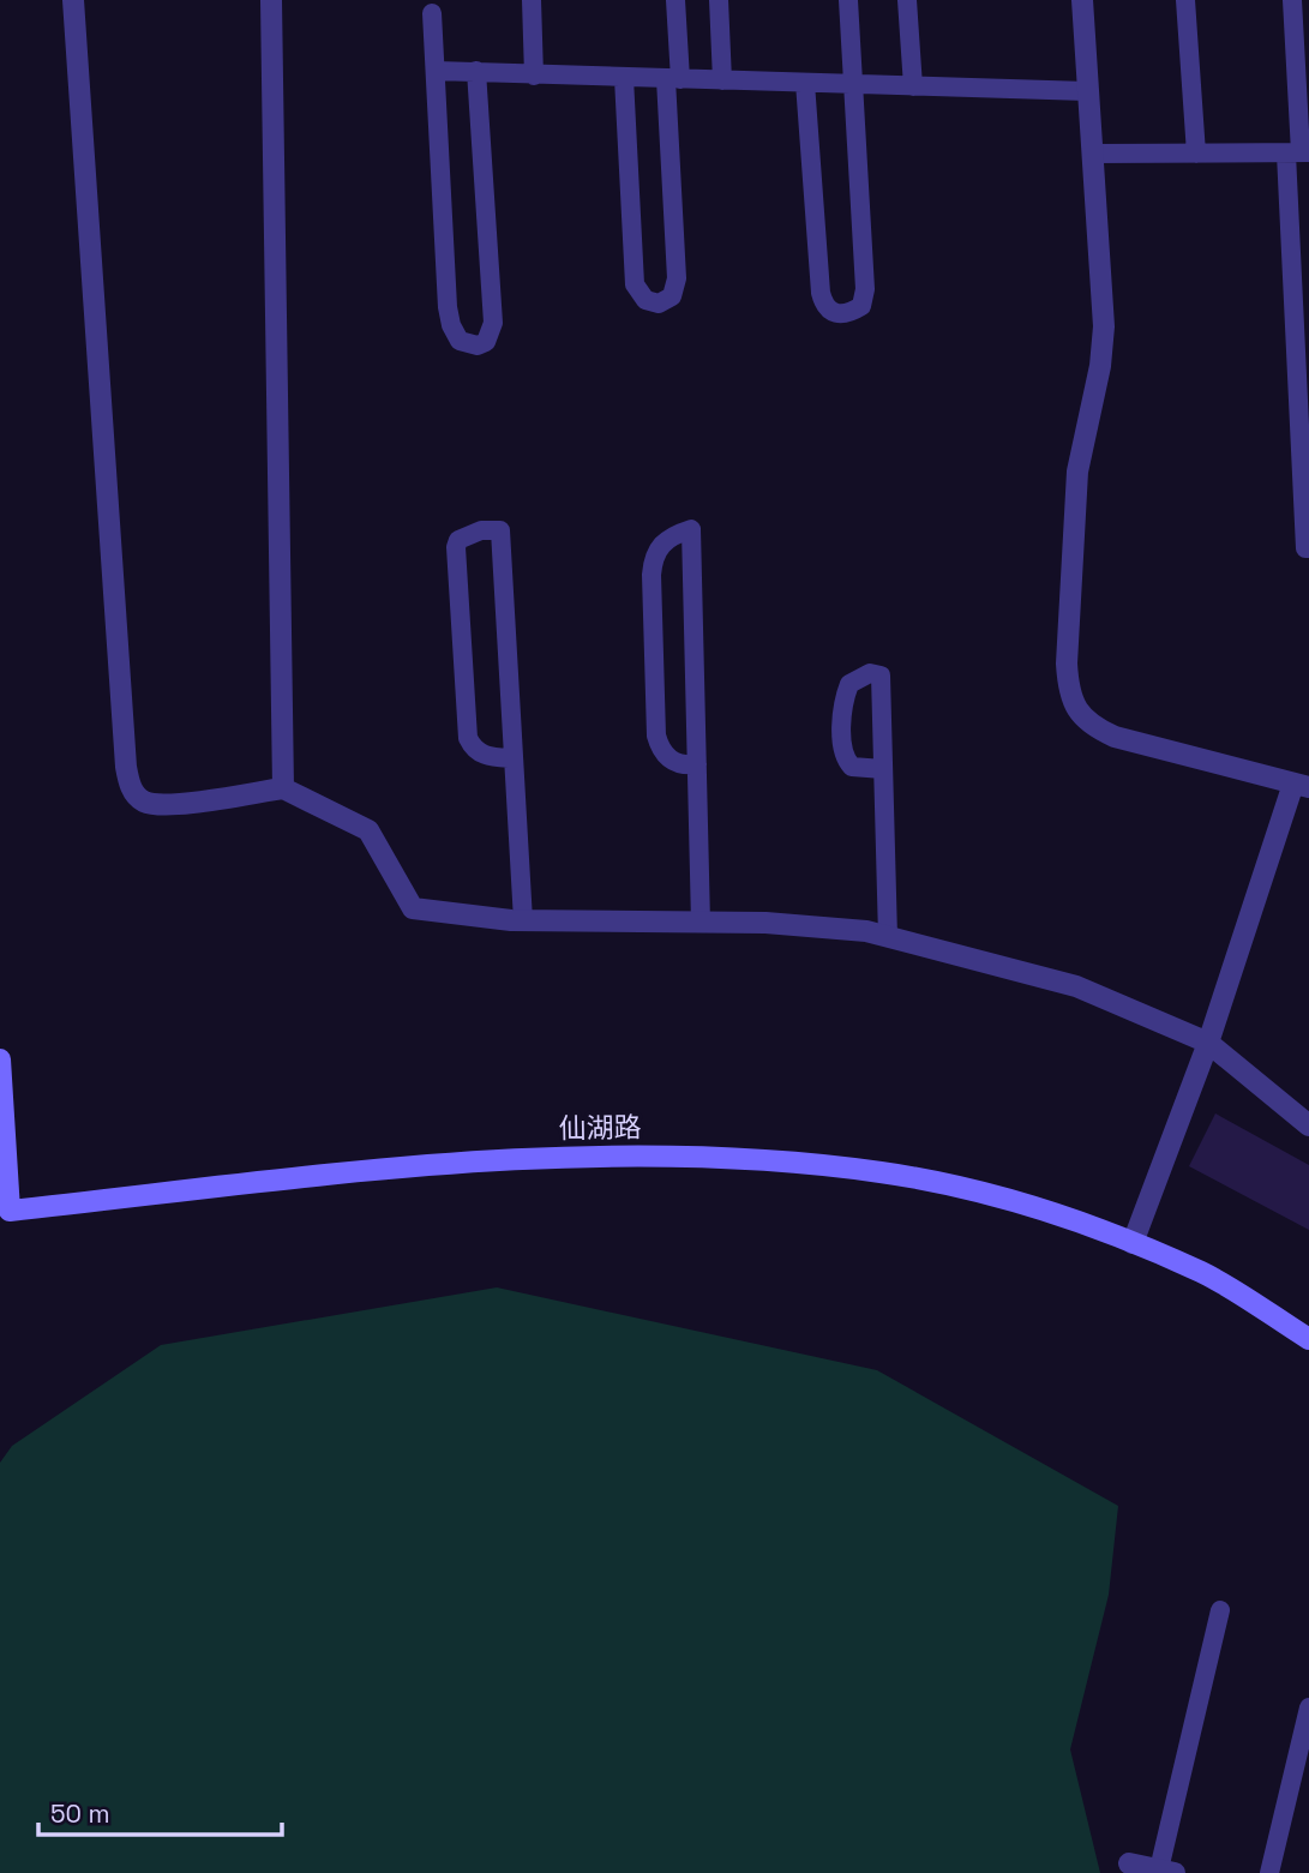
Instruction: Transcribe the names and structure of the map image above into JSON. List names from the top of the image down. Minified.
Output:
{"streets":{"street":["仙湖路"]},"scale_bar":"50 m"}
